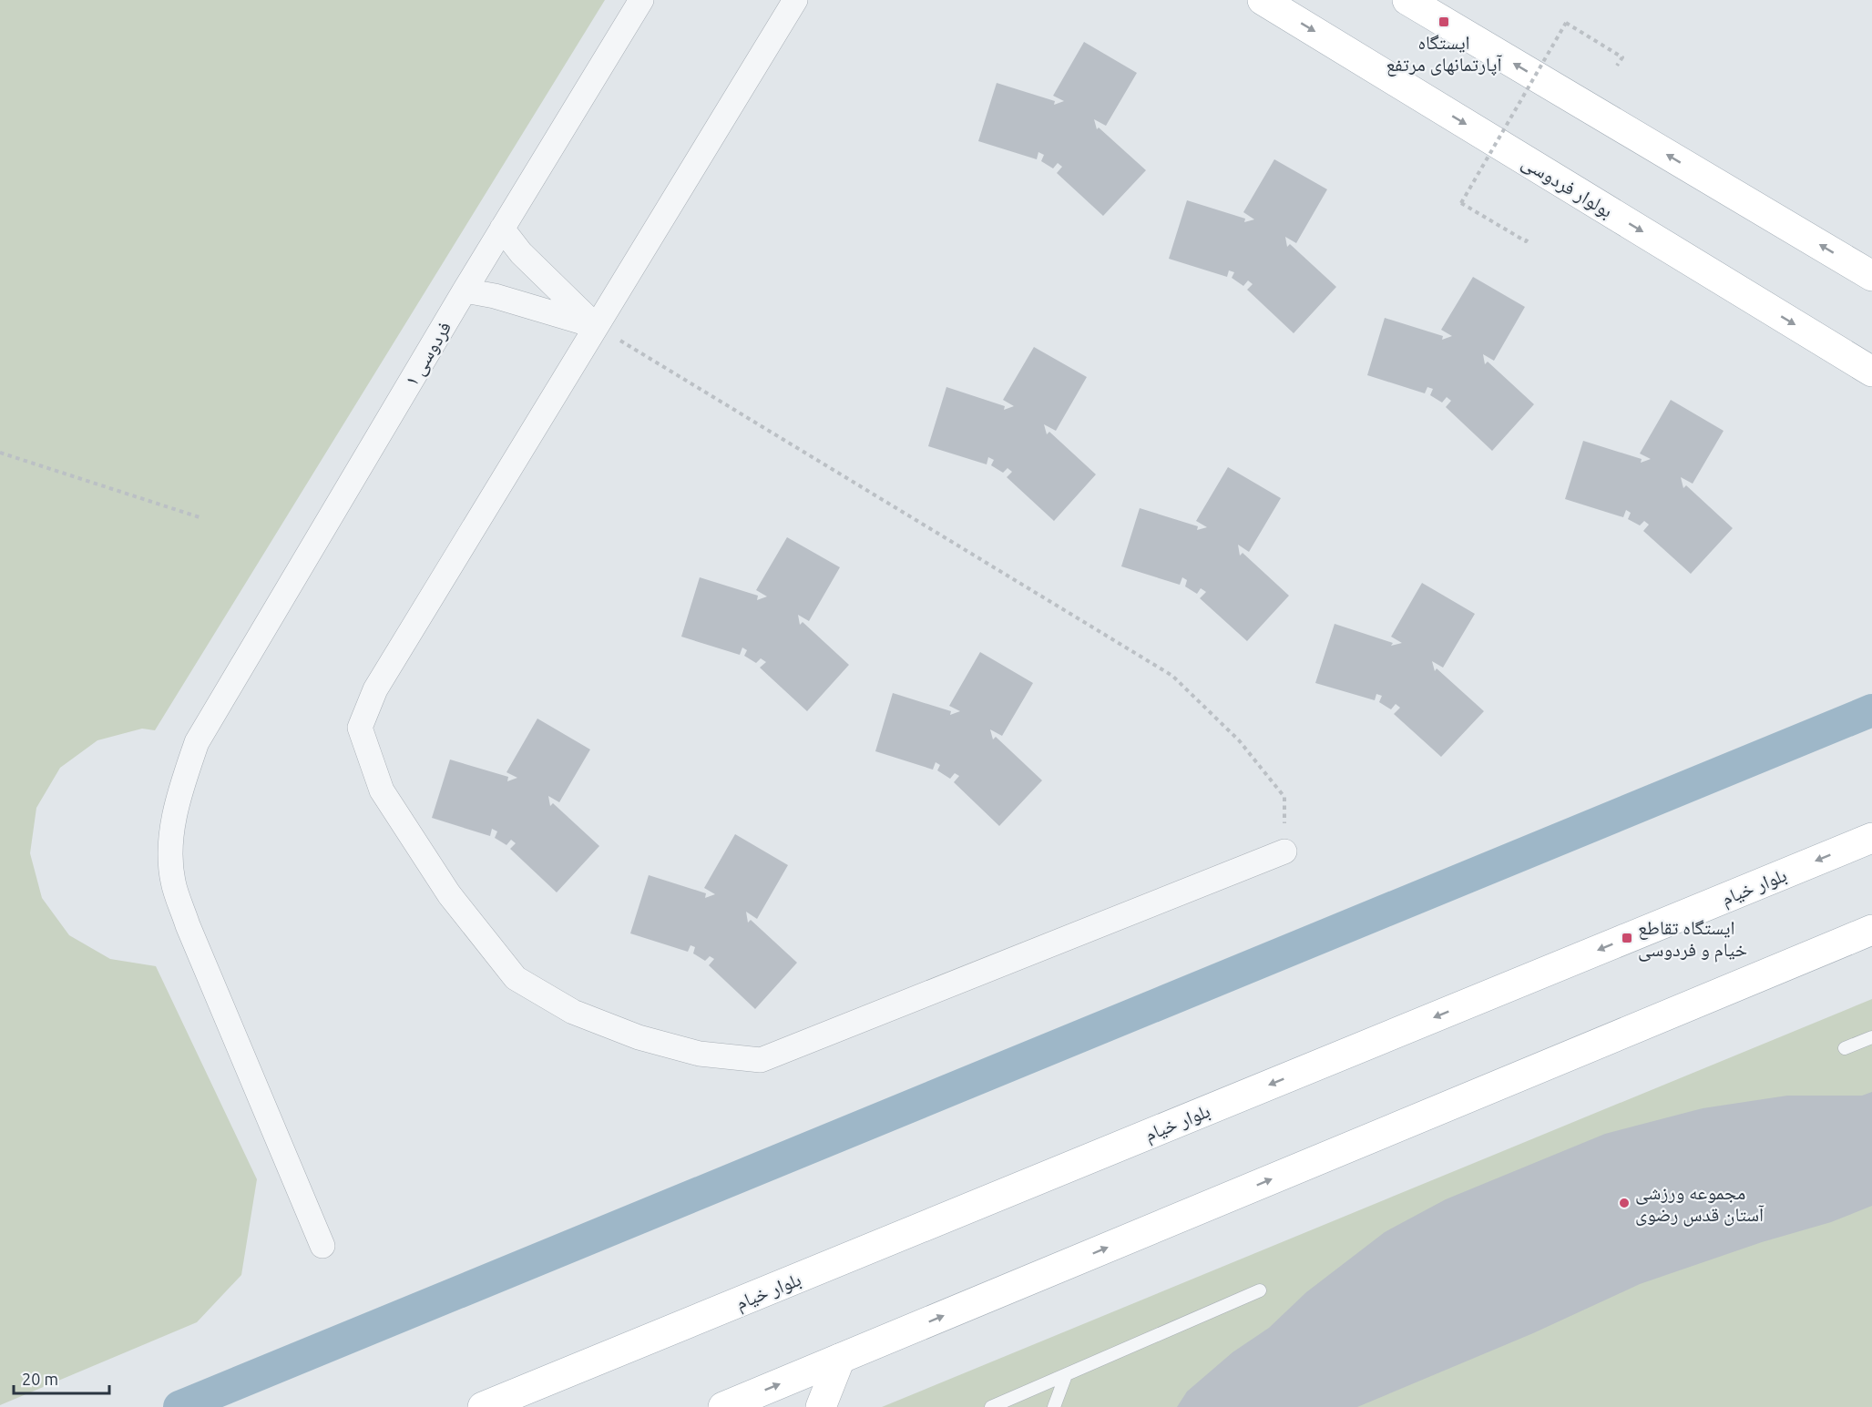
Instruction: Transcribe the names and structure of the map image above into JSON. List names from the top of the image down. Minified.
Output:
{"streets":{"main road":["بولوار فردوسی","بلوار خیام"],"street":["فردوسی ۱"]},"places":{"transit":["ایستگاه آپارتمانهای مرتفع","ایستگاه تقاطع خیام و فردوسی"],"other":["مجموعه ورزشی آستان قدس رضوی"]},"scale_bar":"20 m"}
